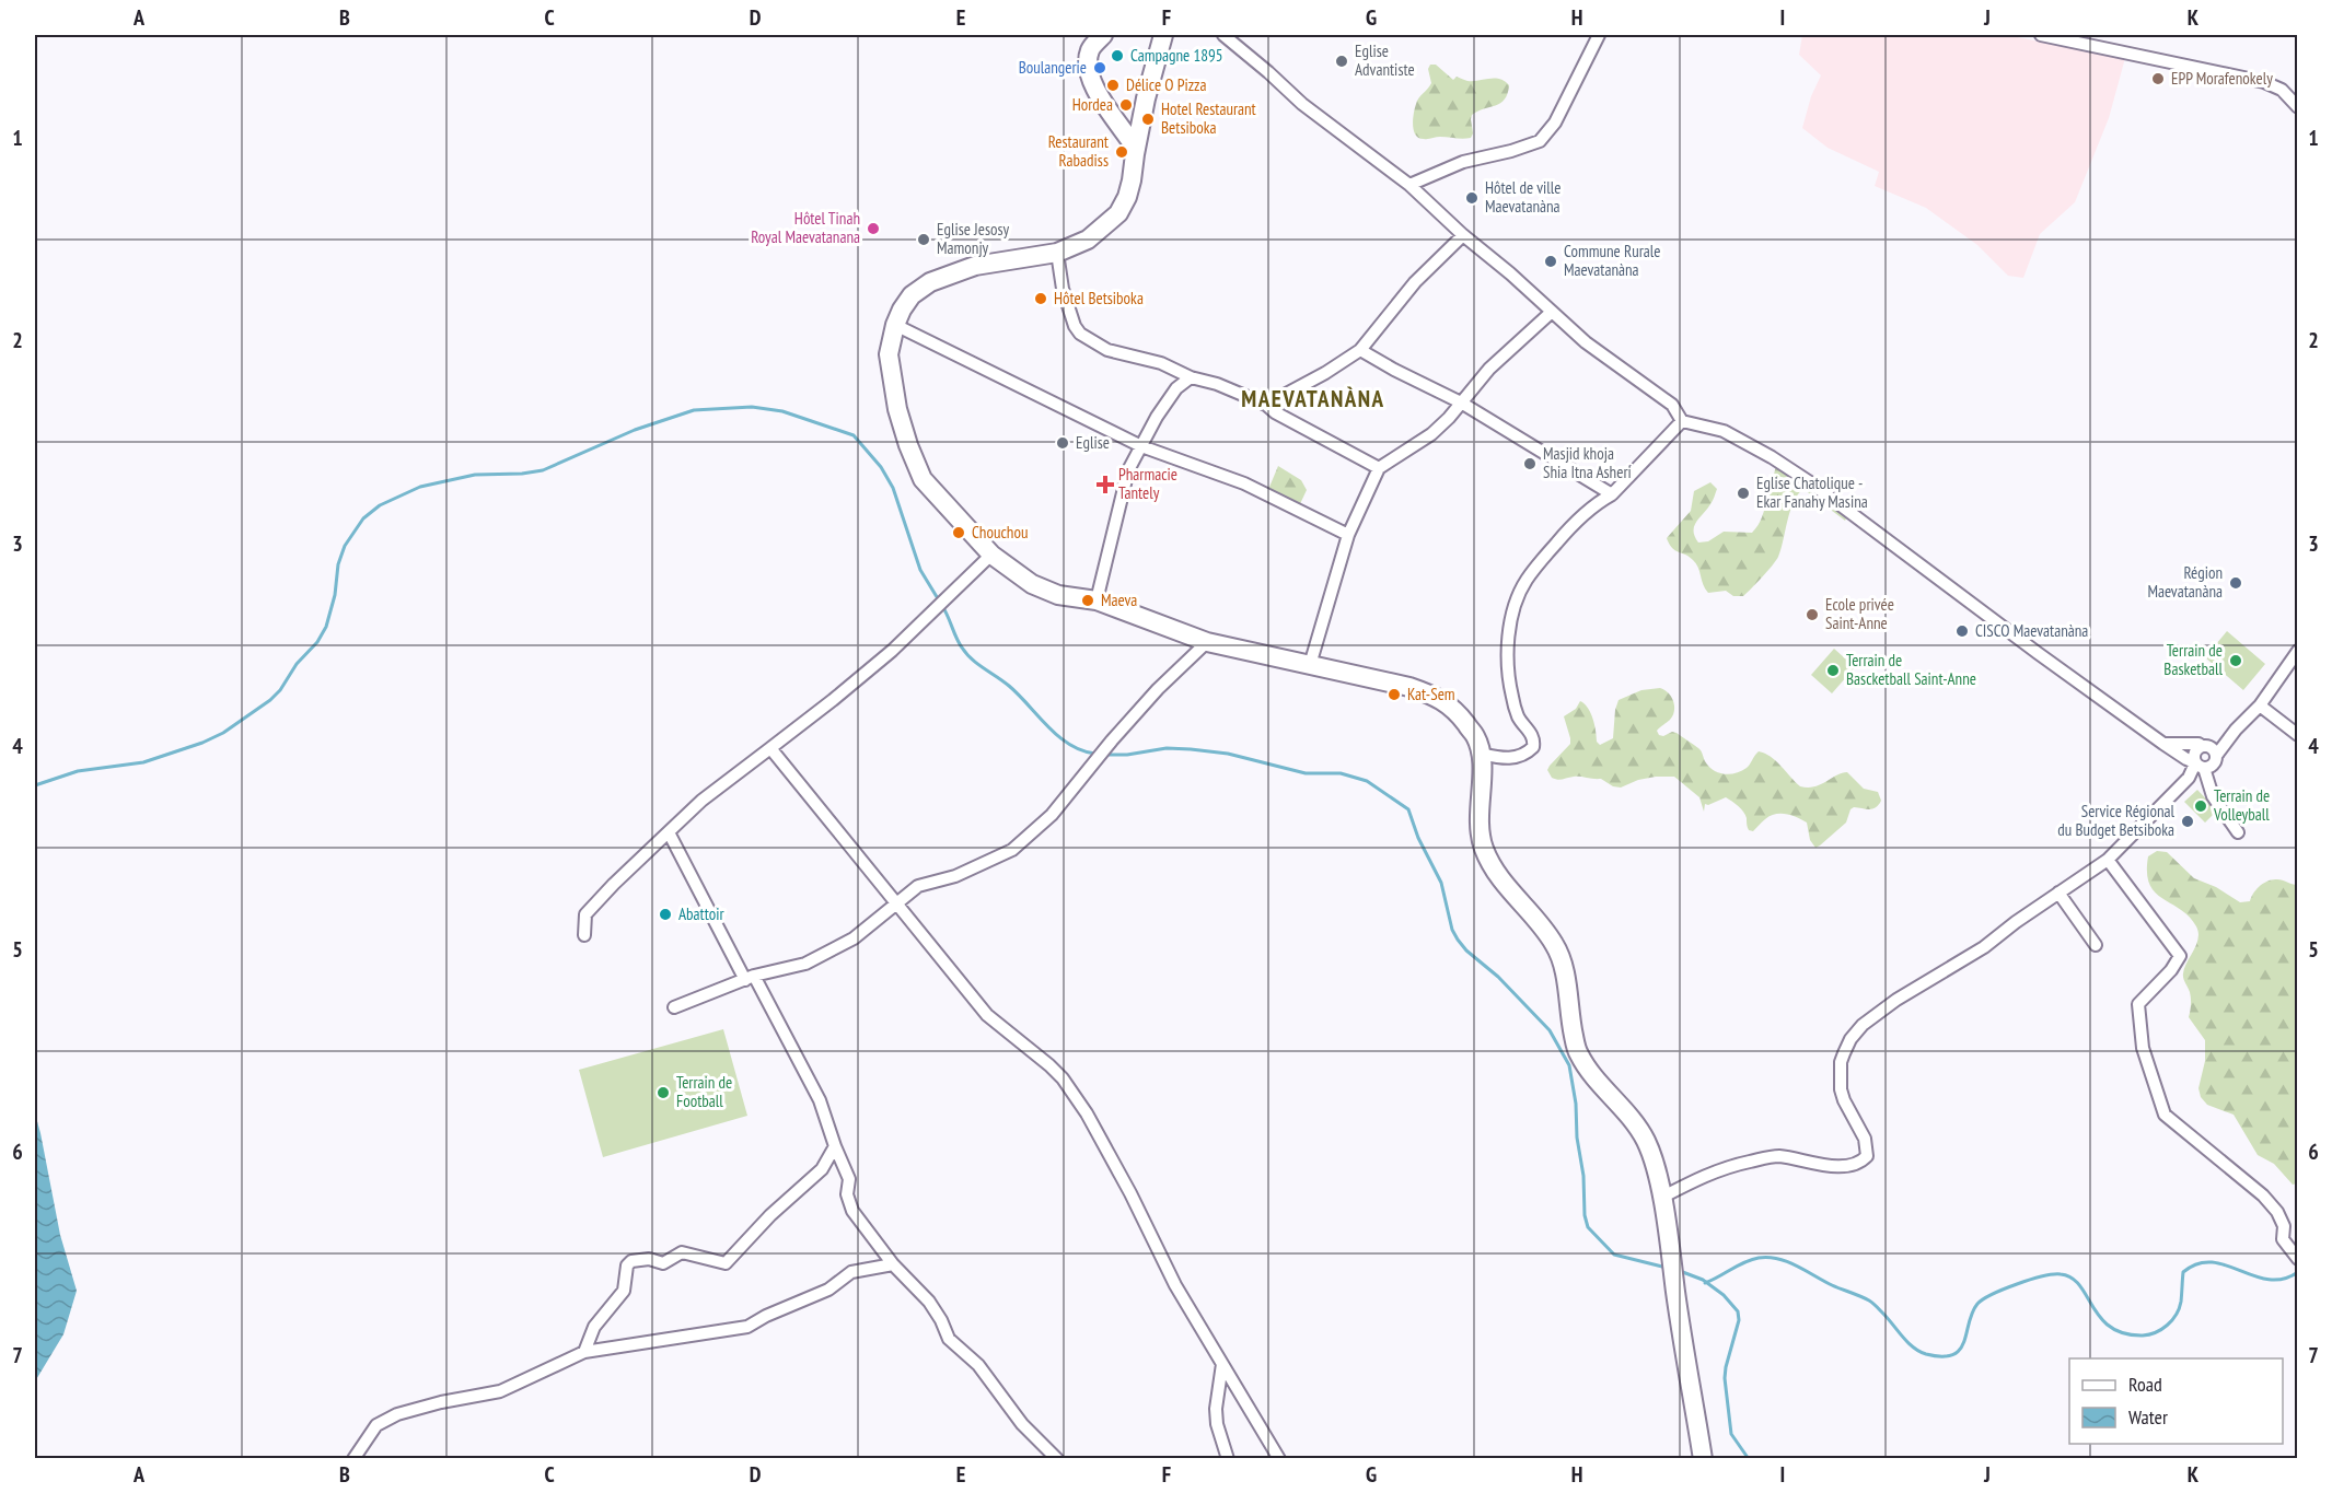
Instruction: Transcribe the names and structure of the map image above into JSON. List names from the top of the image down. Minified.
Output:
{"districts":["MAEVATANÀNA"],"places":{"other":["Campagne 1895","Eglise Advantiste","Boulangerie","EPP Morafenokely","Délice O Pizza","Hordea","Hotel Restaurant Betsiboka","Restaurant Rabadiss","Hôtel de ville Maevatanàna","Hôtel Tinah Royal Maevatanana","Eglise Jesosy Mamonjy","Commune Rurale Maevatanàna","Hôtel Betsiboka","Eglise","Masjid khoja Shia Itna Asheri","Eglise Chatolique - Ekar Fanahy Masina","Chouchou","Région Maevatanàna","Maeva","Ecole privée Saint-Anne","CISCO Maevatanàna","Terrain de Basketball","Terrain de Bascketball Saint-Anne","Kat-Sem","Terrain de Volleyball","Service Régional du Budget Betsiboka","Abattoir","Terrain de Football"],"health":["Pharmacie Tantely"]},"legend":["Road","Water"],"grid":{"columns":["A","B","C","D","E","F","G","H","I","J","K"],"rows":["1","2","3","4","5","6","7"]}}
